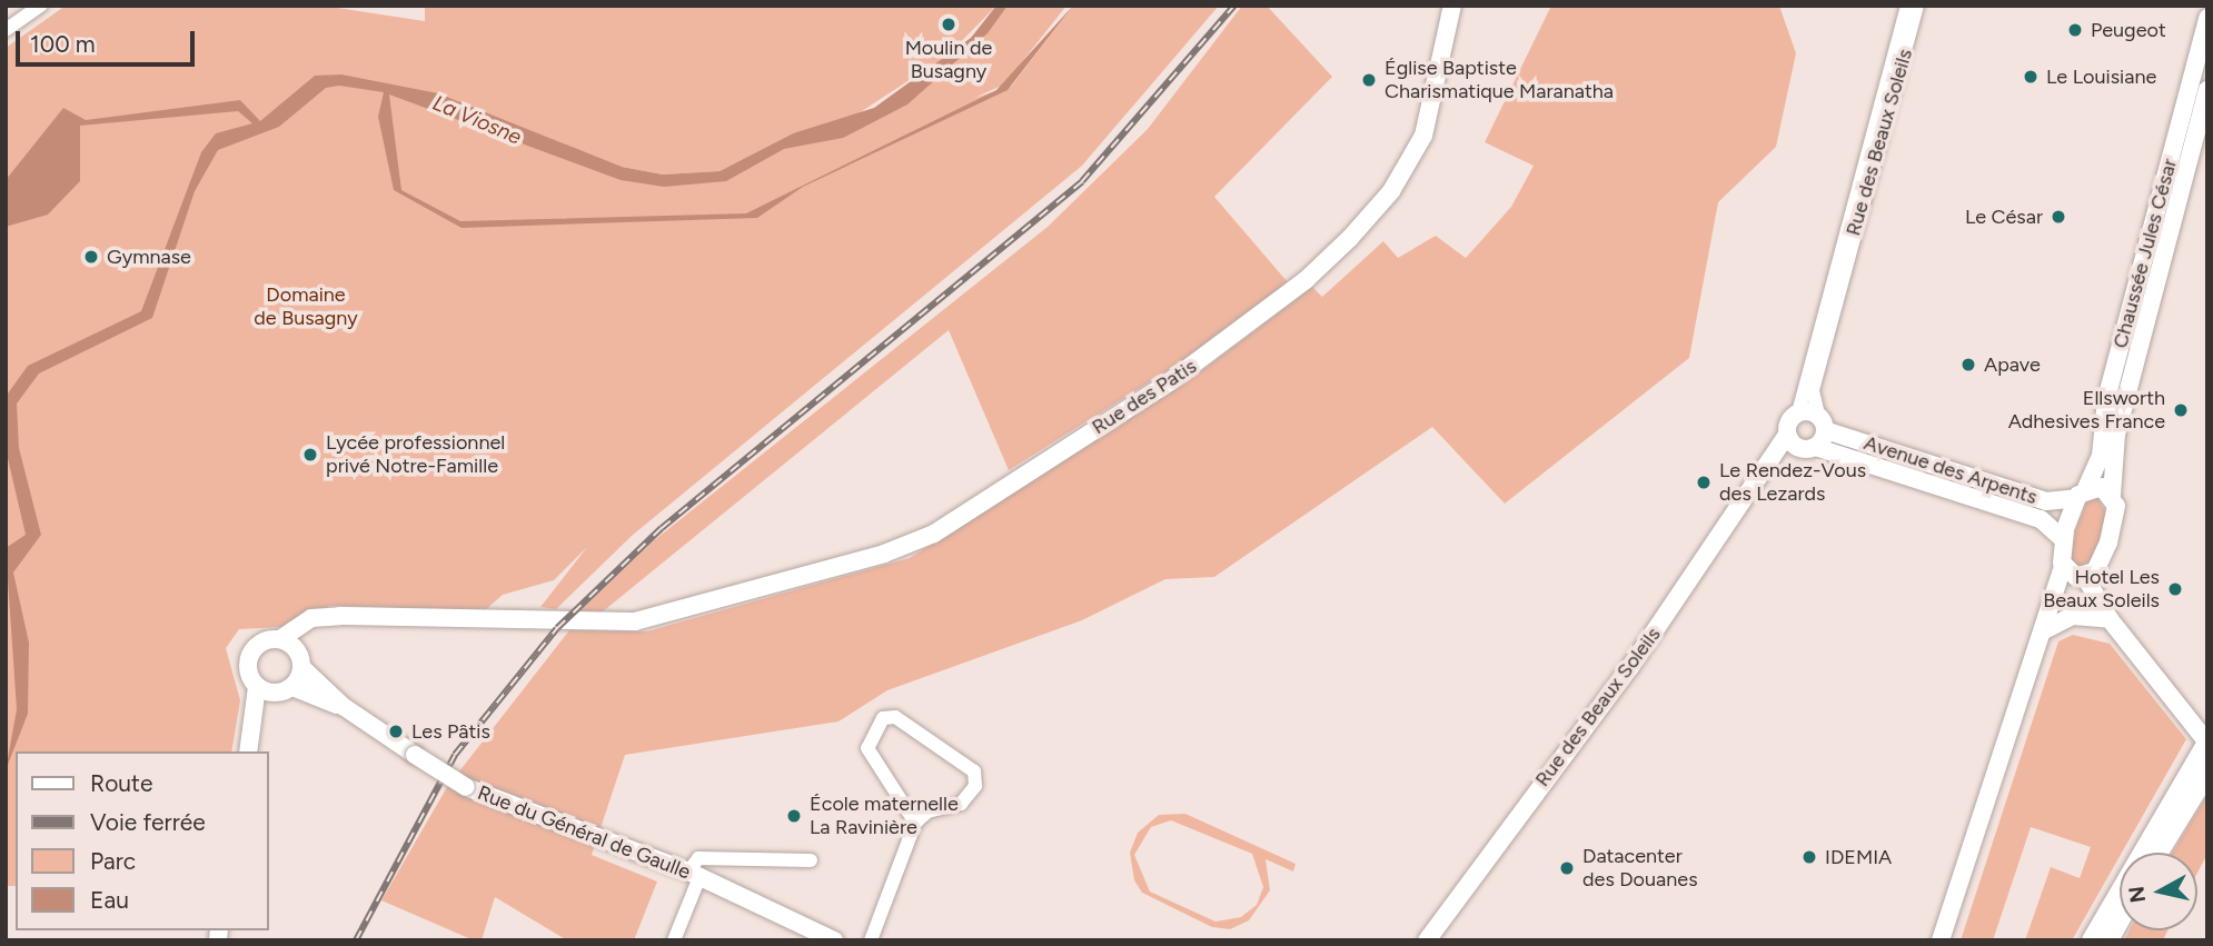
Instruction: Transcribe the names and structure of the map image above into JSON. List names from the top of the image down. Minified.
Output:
{"streets":{"main road":["Rue des Beaux Soleils","Chaussée Jules César","Rue des Patis","Avenue des Arpents","Rue du Général de Gaulle"]},"crossings":[["Rue des Beaux Soleils","Avenue des Arpents"],["Chaussée Jules César","Avenue des Arpents"],["Rue des Patis","Rue du Général de Gaulle"]],"water":["La Viosne"],"parks":["Domaine de Busagny"],"places":["Moulin de Busagny","Peugeot","Le Louisiane","Église Baptiste Charismatique Maranatha","Le César","Gymnase","Apave","Ellsworth Adhesives France","Lycée professionnel privé Notre-Famille","Le Rendez-Vous des Lezards","Hotel Les Beaux Soleils","Les Pâtis","École maternelle La Ravinière","IDEMIA","Datacenter des Douanes"],"legend":["Route","Voie ferrée","Parc","Eau"],"scale_bar":"100 m","north":"left"}
